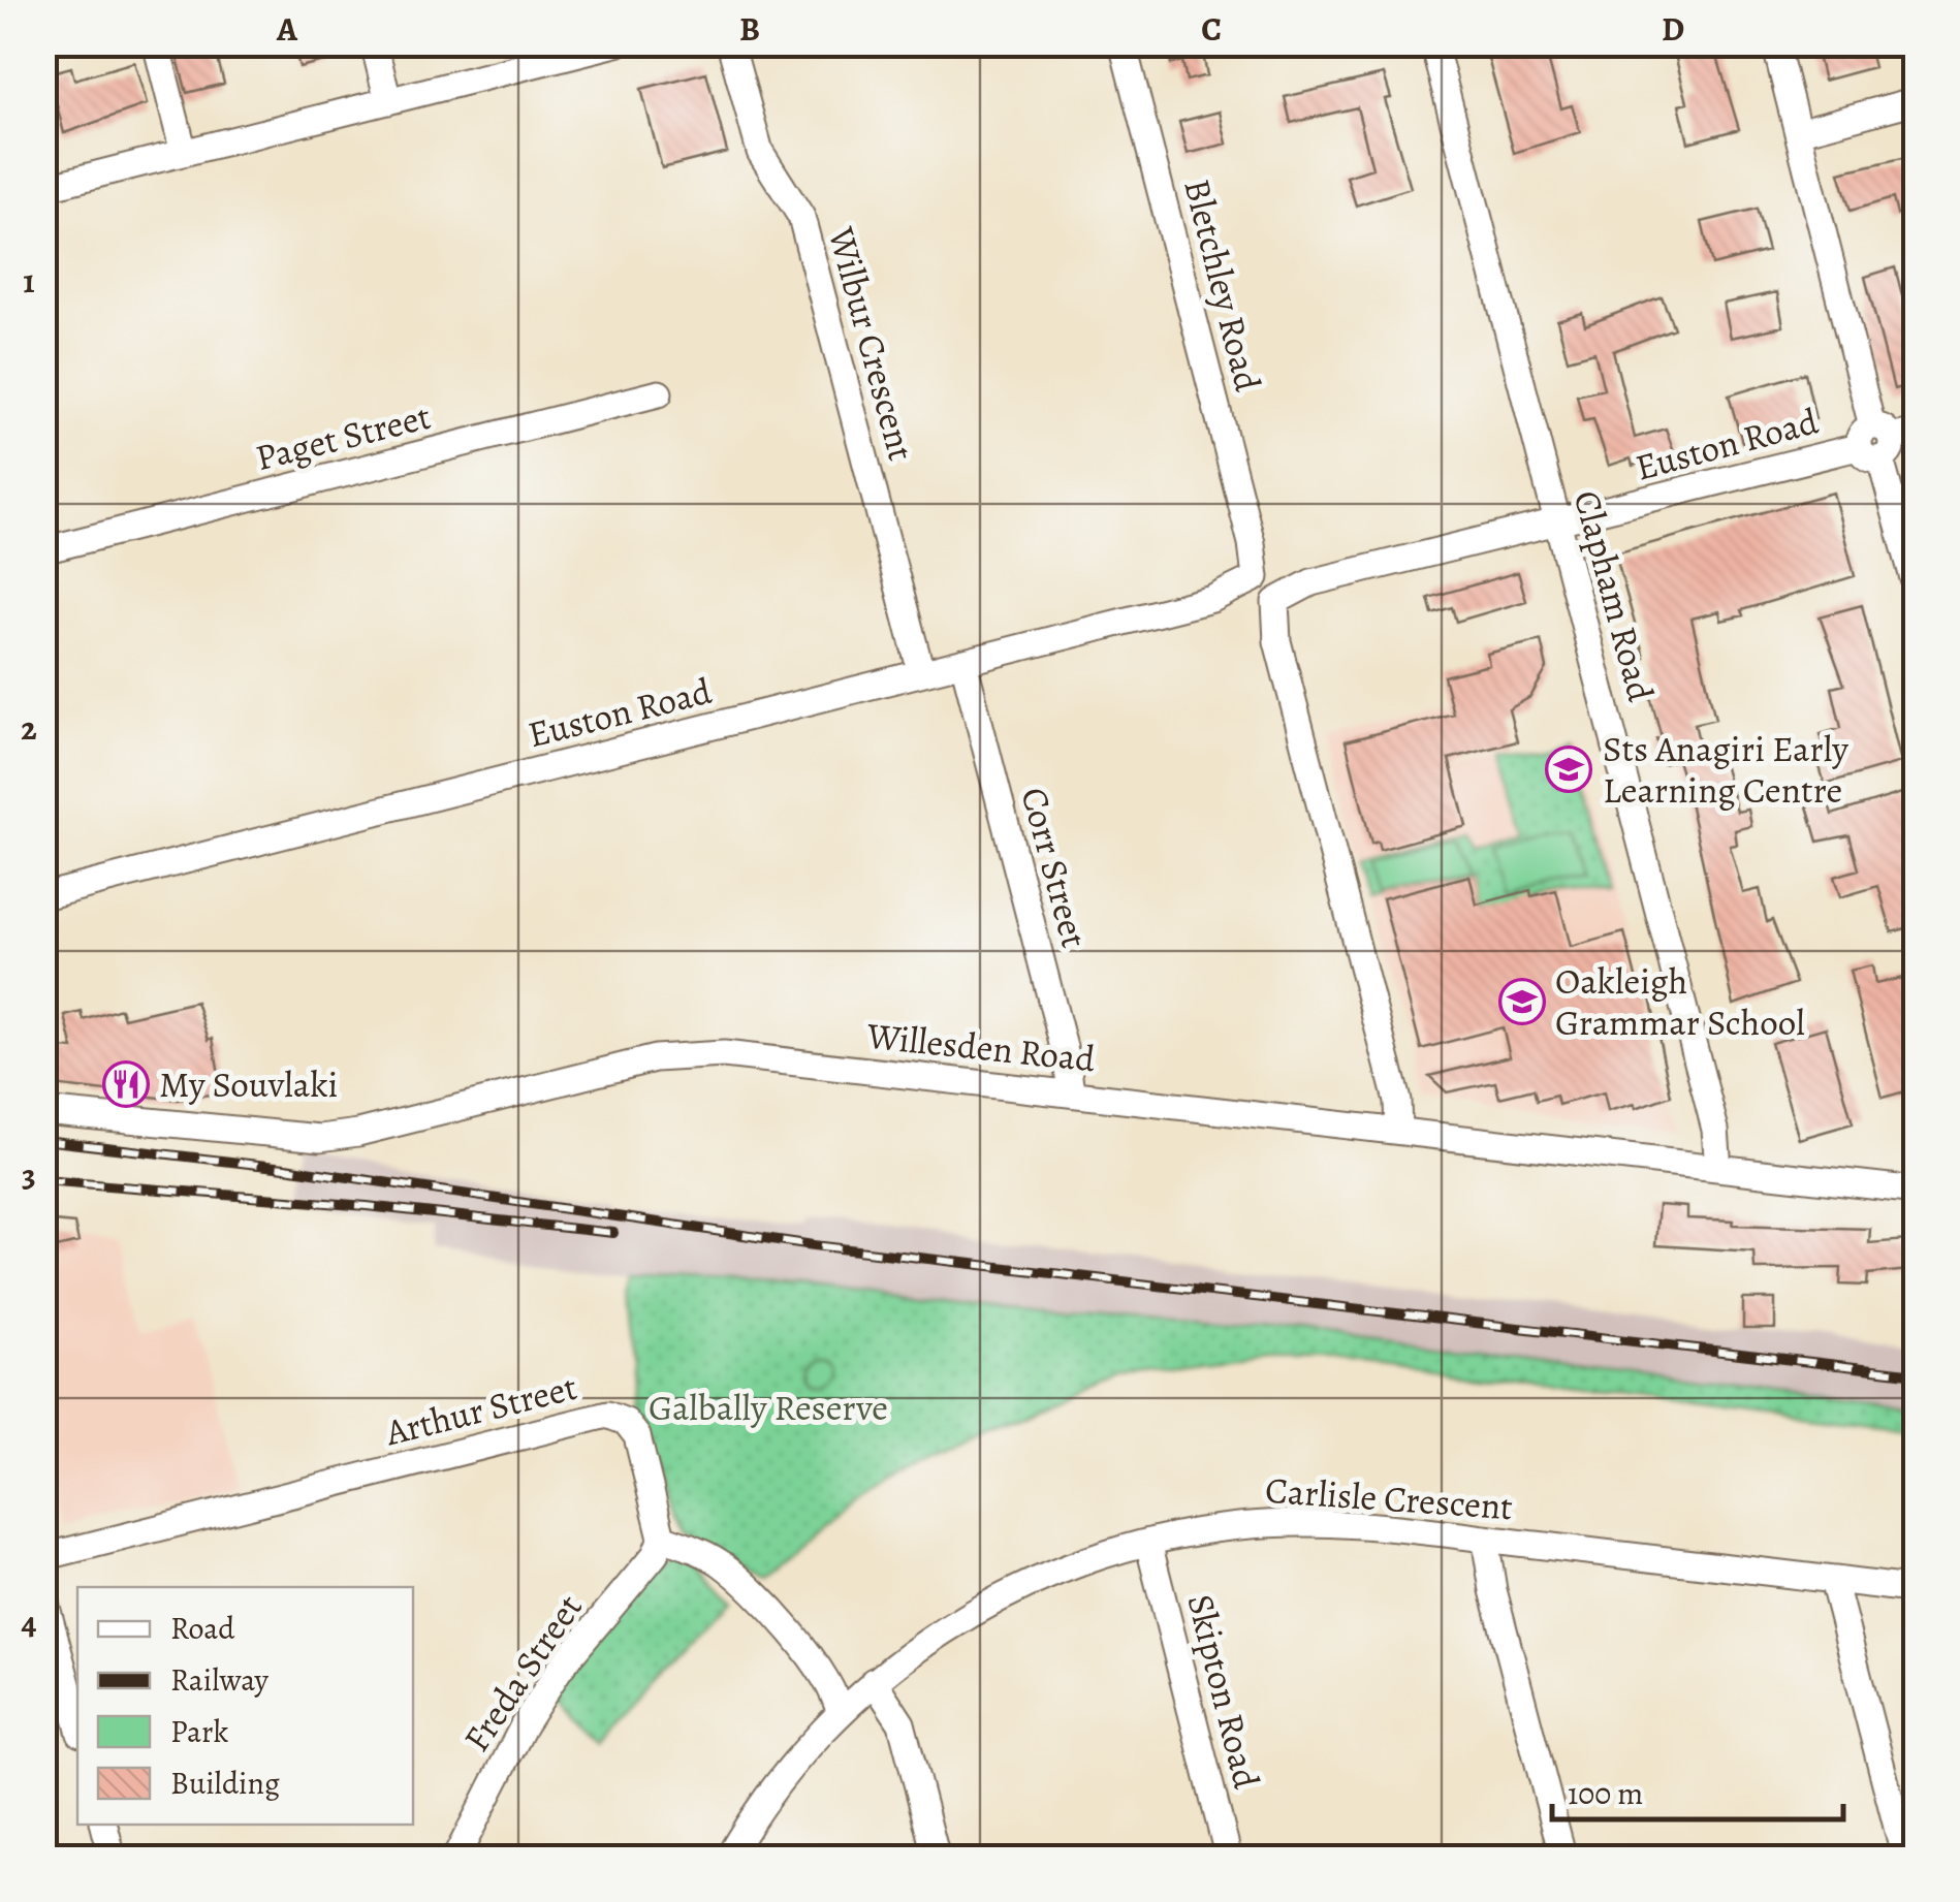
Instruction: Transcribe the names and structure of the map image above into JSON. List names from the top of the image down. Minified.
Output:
{"streets":{"street":["Bletchley Road","Wilbur Crescent","Paget Street","Euston Road","Clapham Road","Corr Street","Willesden Road","Arthur Street","Carlisle Crescent","Freda Street","Skipton Road"]},"crossings":[["Bletchley Road","Euston Road"],["Bletchley Road","Willesden Road"],["Wilbur Crescent","Euston Road"],["Euston Road","Clapham Road"],["Euston Road","Corr Street"],["Clapham Road","Willesden Road"],["Corr Street","Willesden Road"],["Arthur Street","Freda Street"],["Carlisle Crescent","Skipton Road"]],"parks":["Galbally Reserve"],"places":{"school or university":["Sts Anagiri Early Learning Centre","Oakleigh Grammar School"],"restaurant":["My Souvlaki"]},"legend":["Road","Railway","Park","Building"],"scale_bar":"100 m","grid":{"columns":["A","B","C","D"],"rows":["1","2","3","4"]}}
